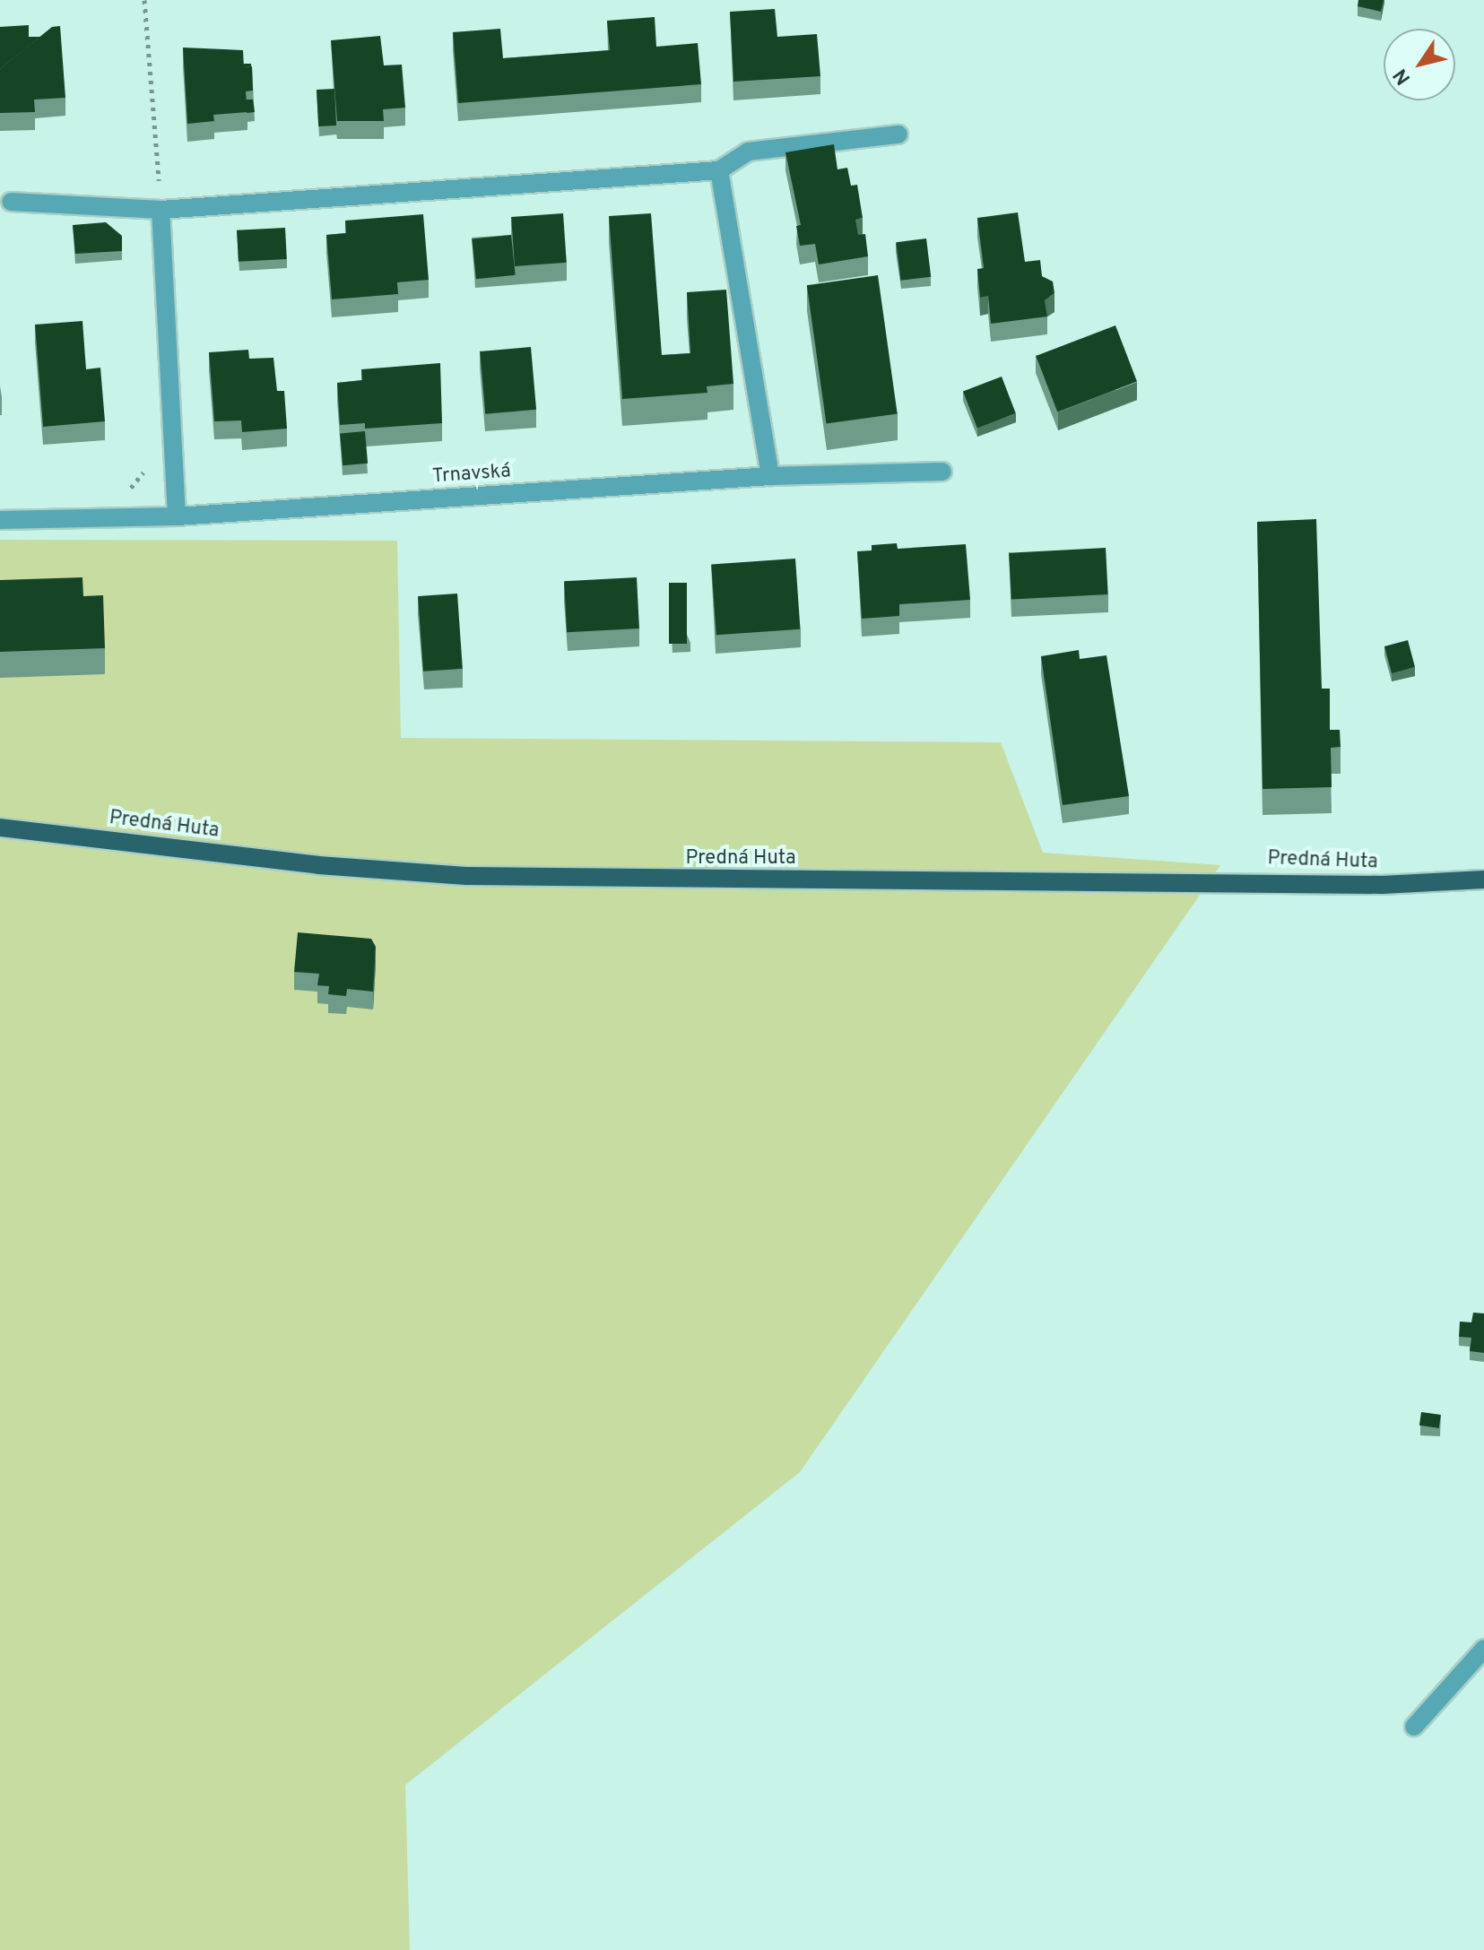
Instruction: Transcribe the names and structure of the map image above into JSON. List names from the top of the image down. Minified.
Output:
{"streets":{"main road":["Predná Huta"],"street":["Trnavská"]},"north":"bottom left"}
